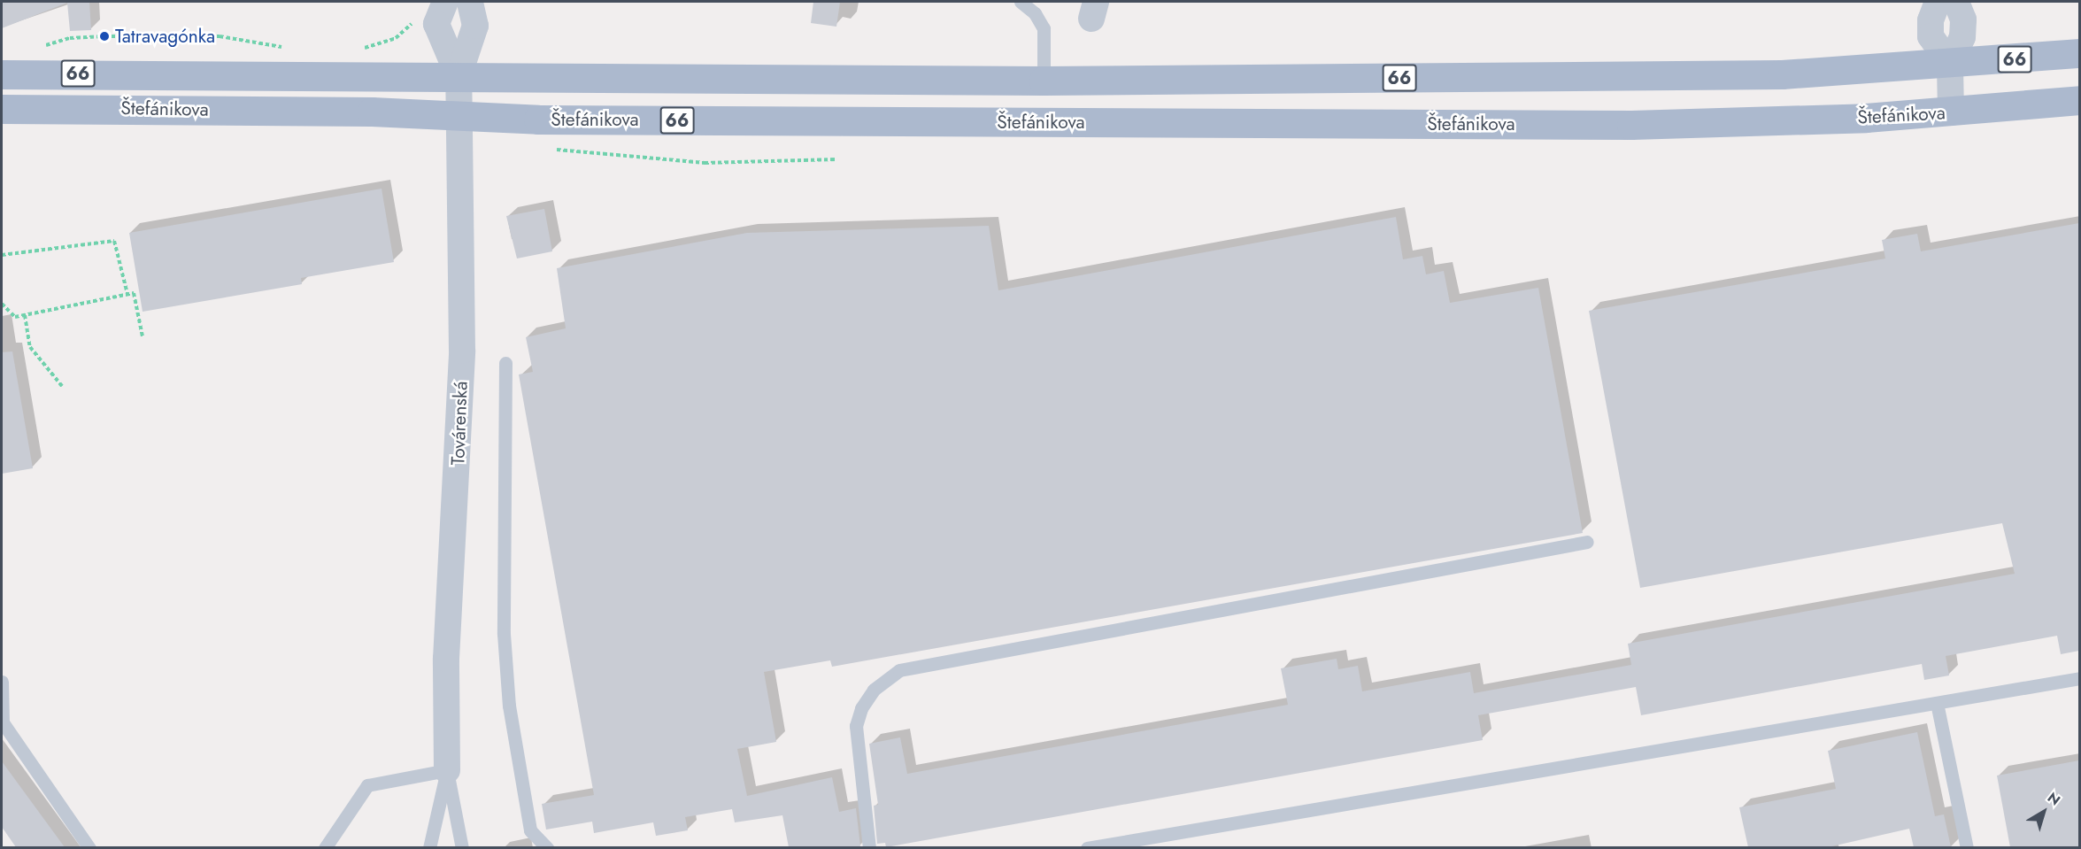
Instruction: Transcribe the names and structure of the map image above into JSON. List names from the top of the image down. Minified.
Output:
{"streets":{"main road":["66","Štefánikova"],"street":["Továrenská"]},"crossings":[["Štefánikova","Továrenská"]],"places":["Tatravagónka"],"north":"top right"}
